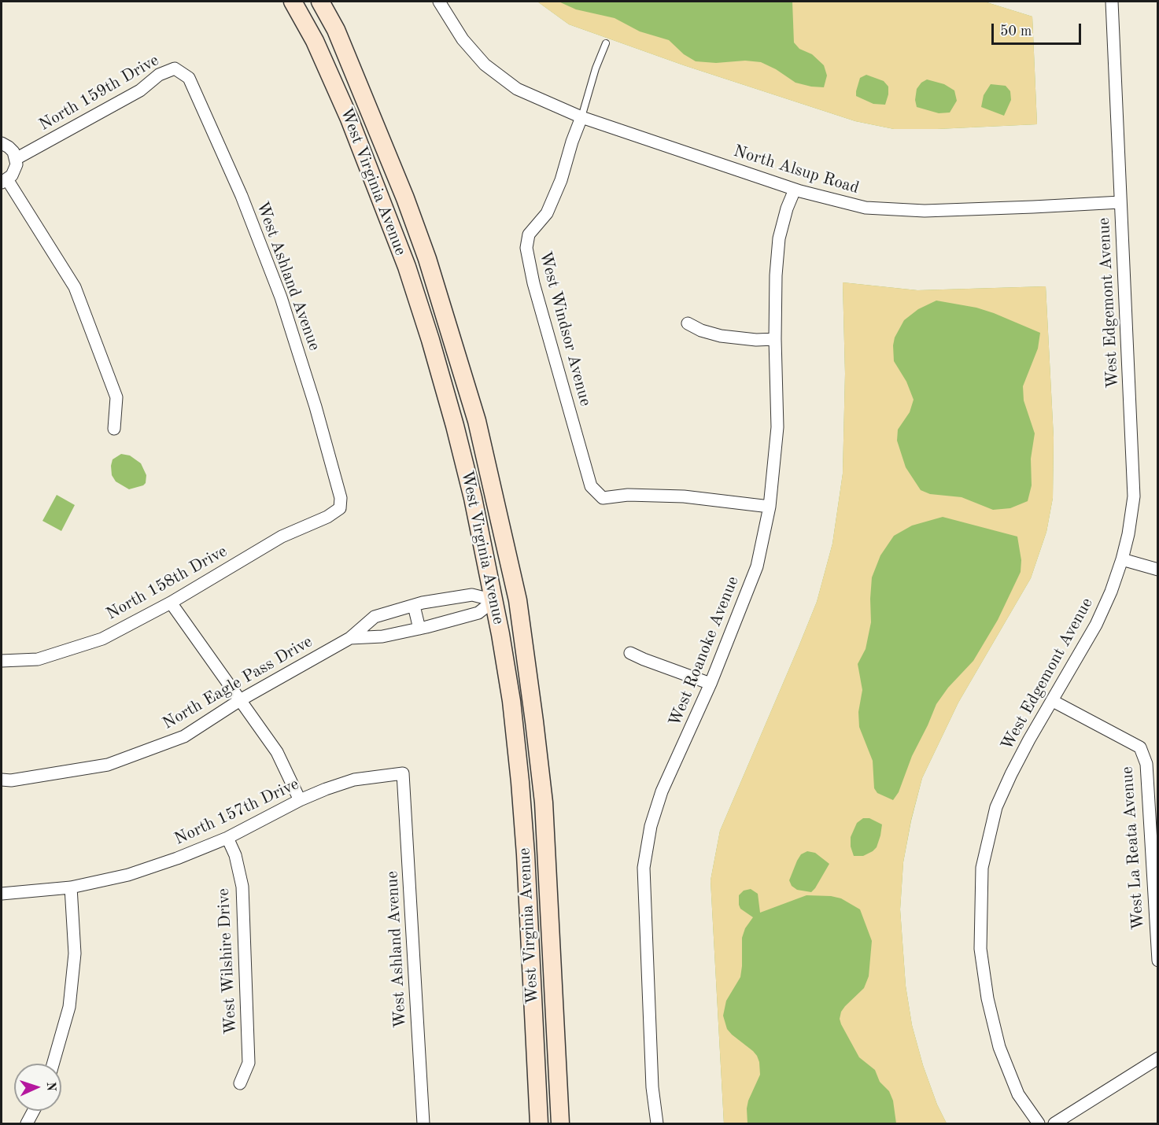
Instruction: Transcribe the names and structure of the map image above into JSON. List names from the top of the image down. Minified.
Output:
{"streets":{"main road":["West Virginia Avenue"],"street":["North 159th Drive","North Alsup Road","West Ashland Avenue","West Edgemont Avenue","West Windsor Avenue","North 158th Drive","West Roanoke Avenue","North Eagle Pass Drive","North 157th Drive","West La Reata Avenue","West Wilshire Drive"]},"crossings":[["North 159th Drive","West Ashland Avenue"],["North Alsup Road","West Edgemont Avenue"],["North Alsup Road","West Windsor Avenue"],["North Alsup Road","West Roanoke Avenue"],["West Virginia Avenue","North Eagle Pass Drive"],["West Ashland Avenue","North 158th Drive"],["West Ashland Avenue","North 157th Drive"],["West Edgemont Avenue","West La Reata Avenue"],["West Windsor Avenue","West Roanoke Avenue"],["North 157th Drive","West Wilshire Drive"]],"scale_bar":"50 m","north":"right"}
